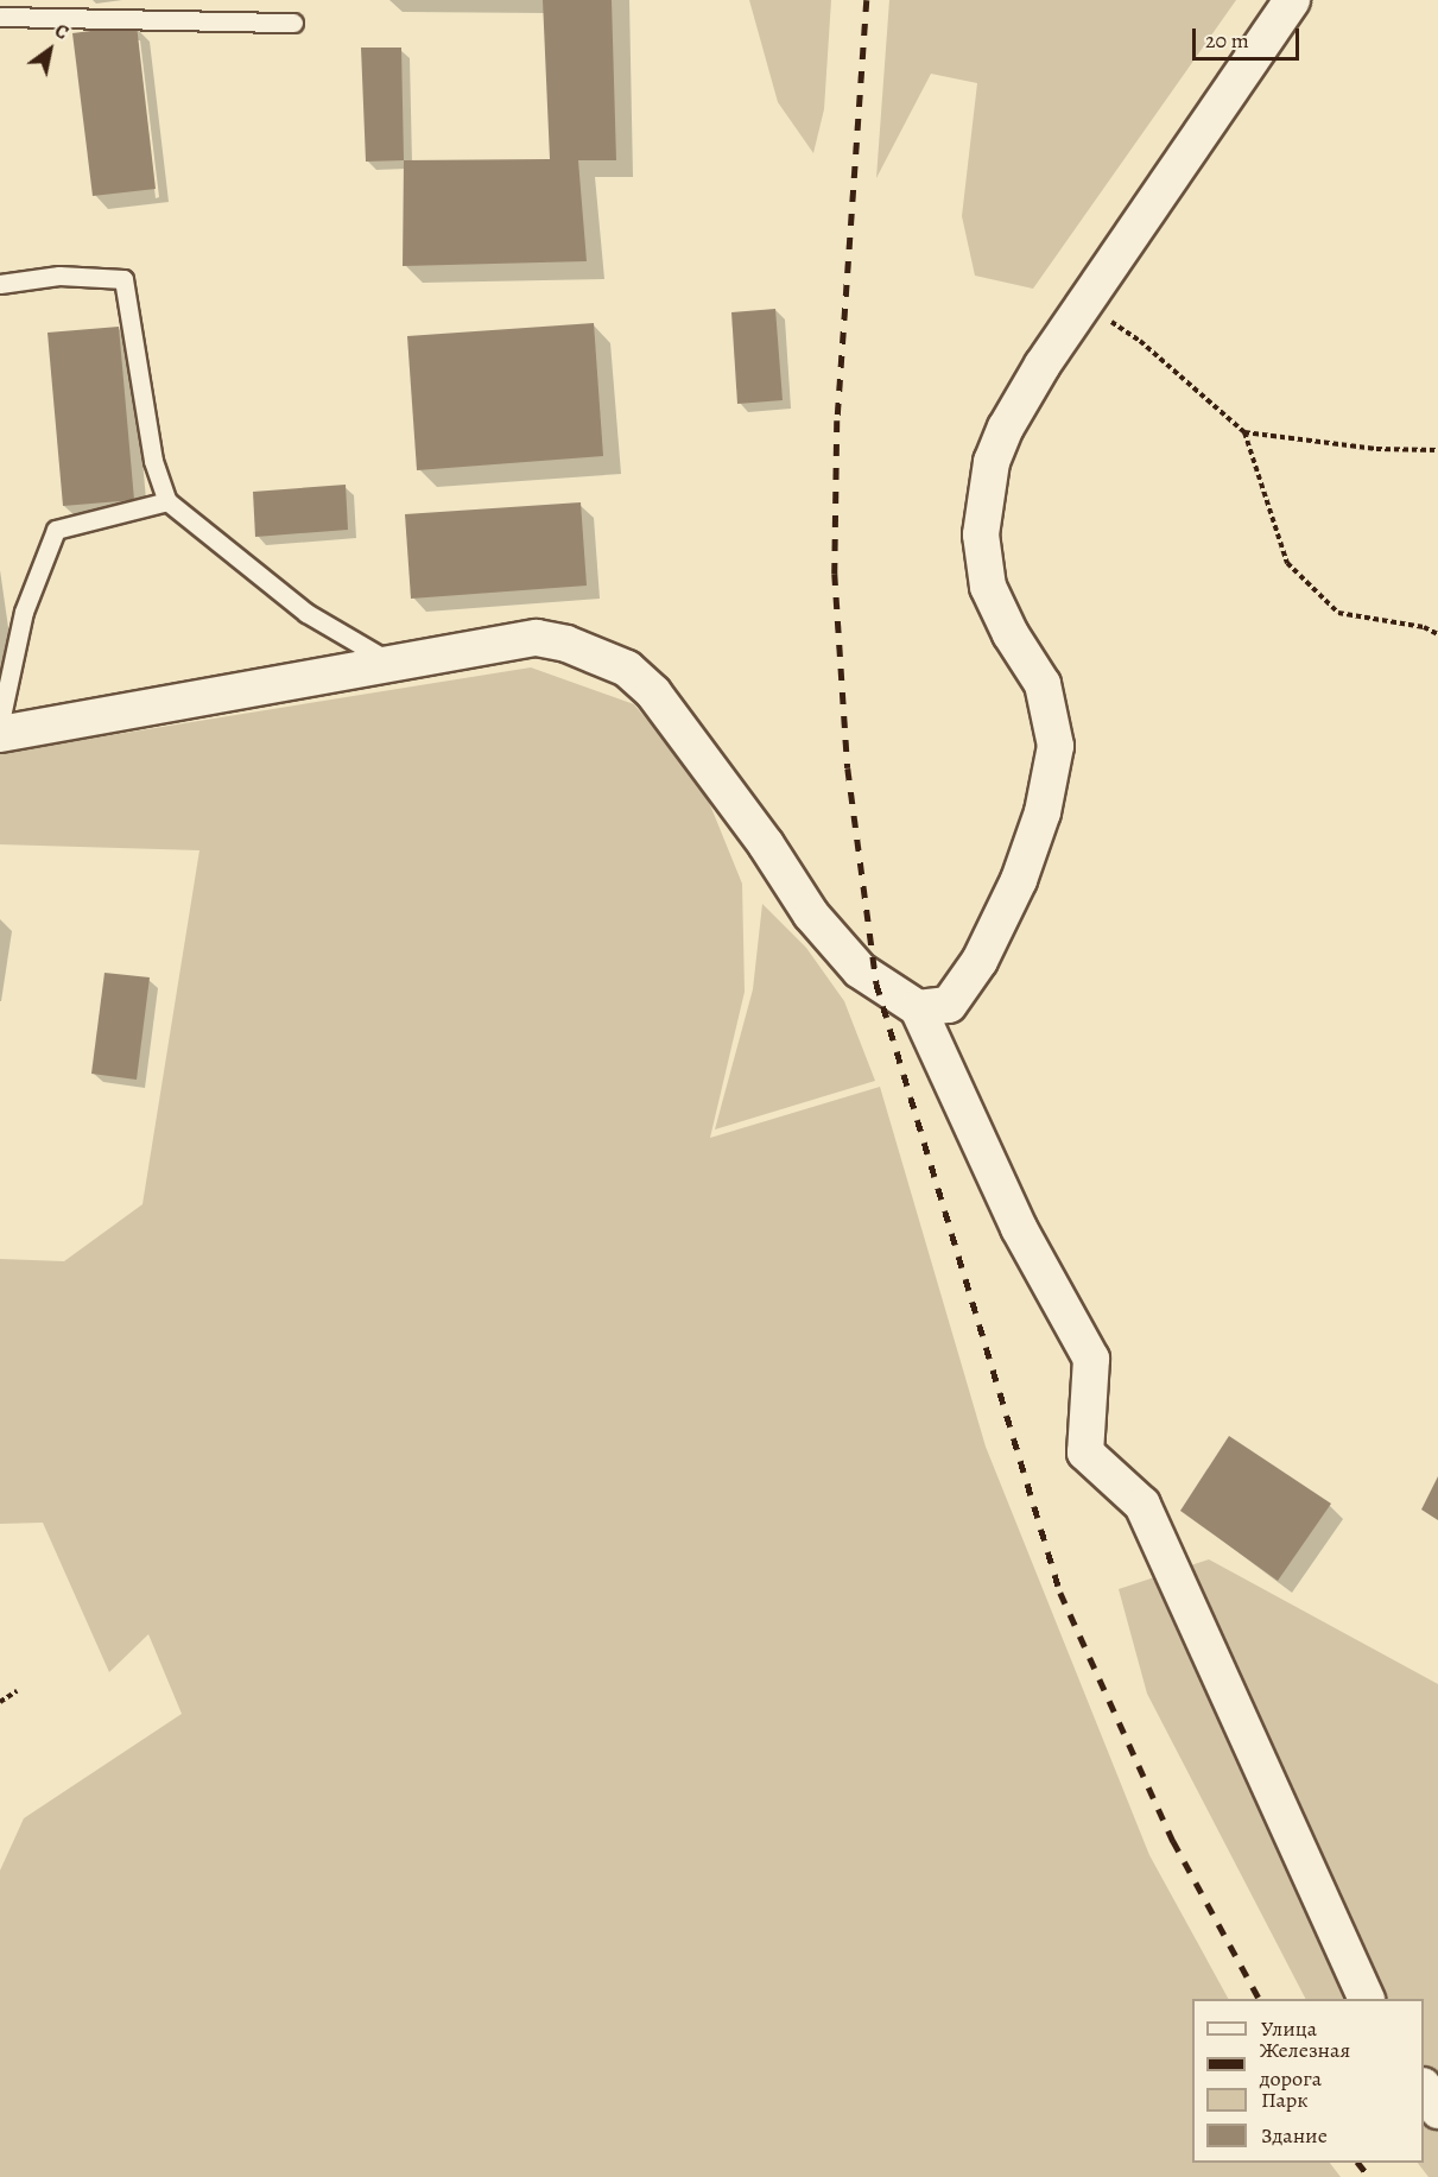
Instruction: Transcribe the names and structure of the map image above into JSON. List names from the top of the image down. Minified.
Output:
{"legend":["Улица","Железная дорога","Парк","Здание"],"scale_bar":"20 m","north":"top right"}
